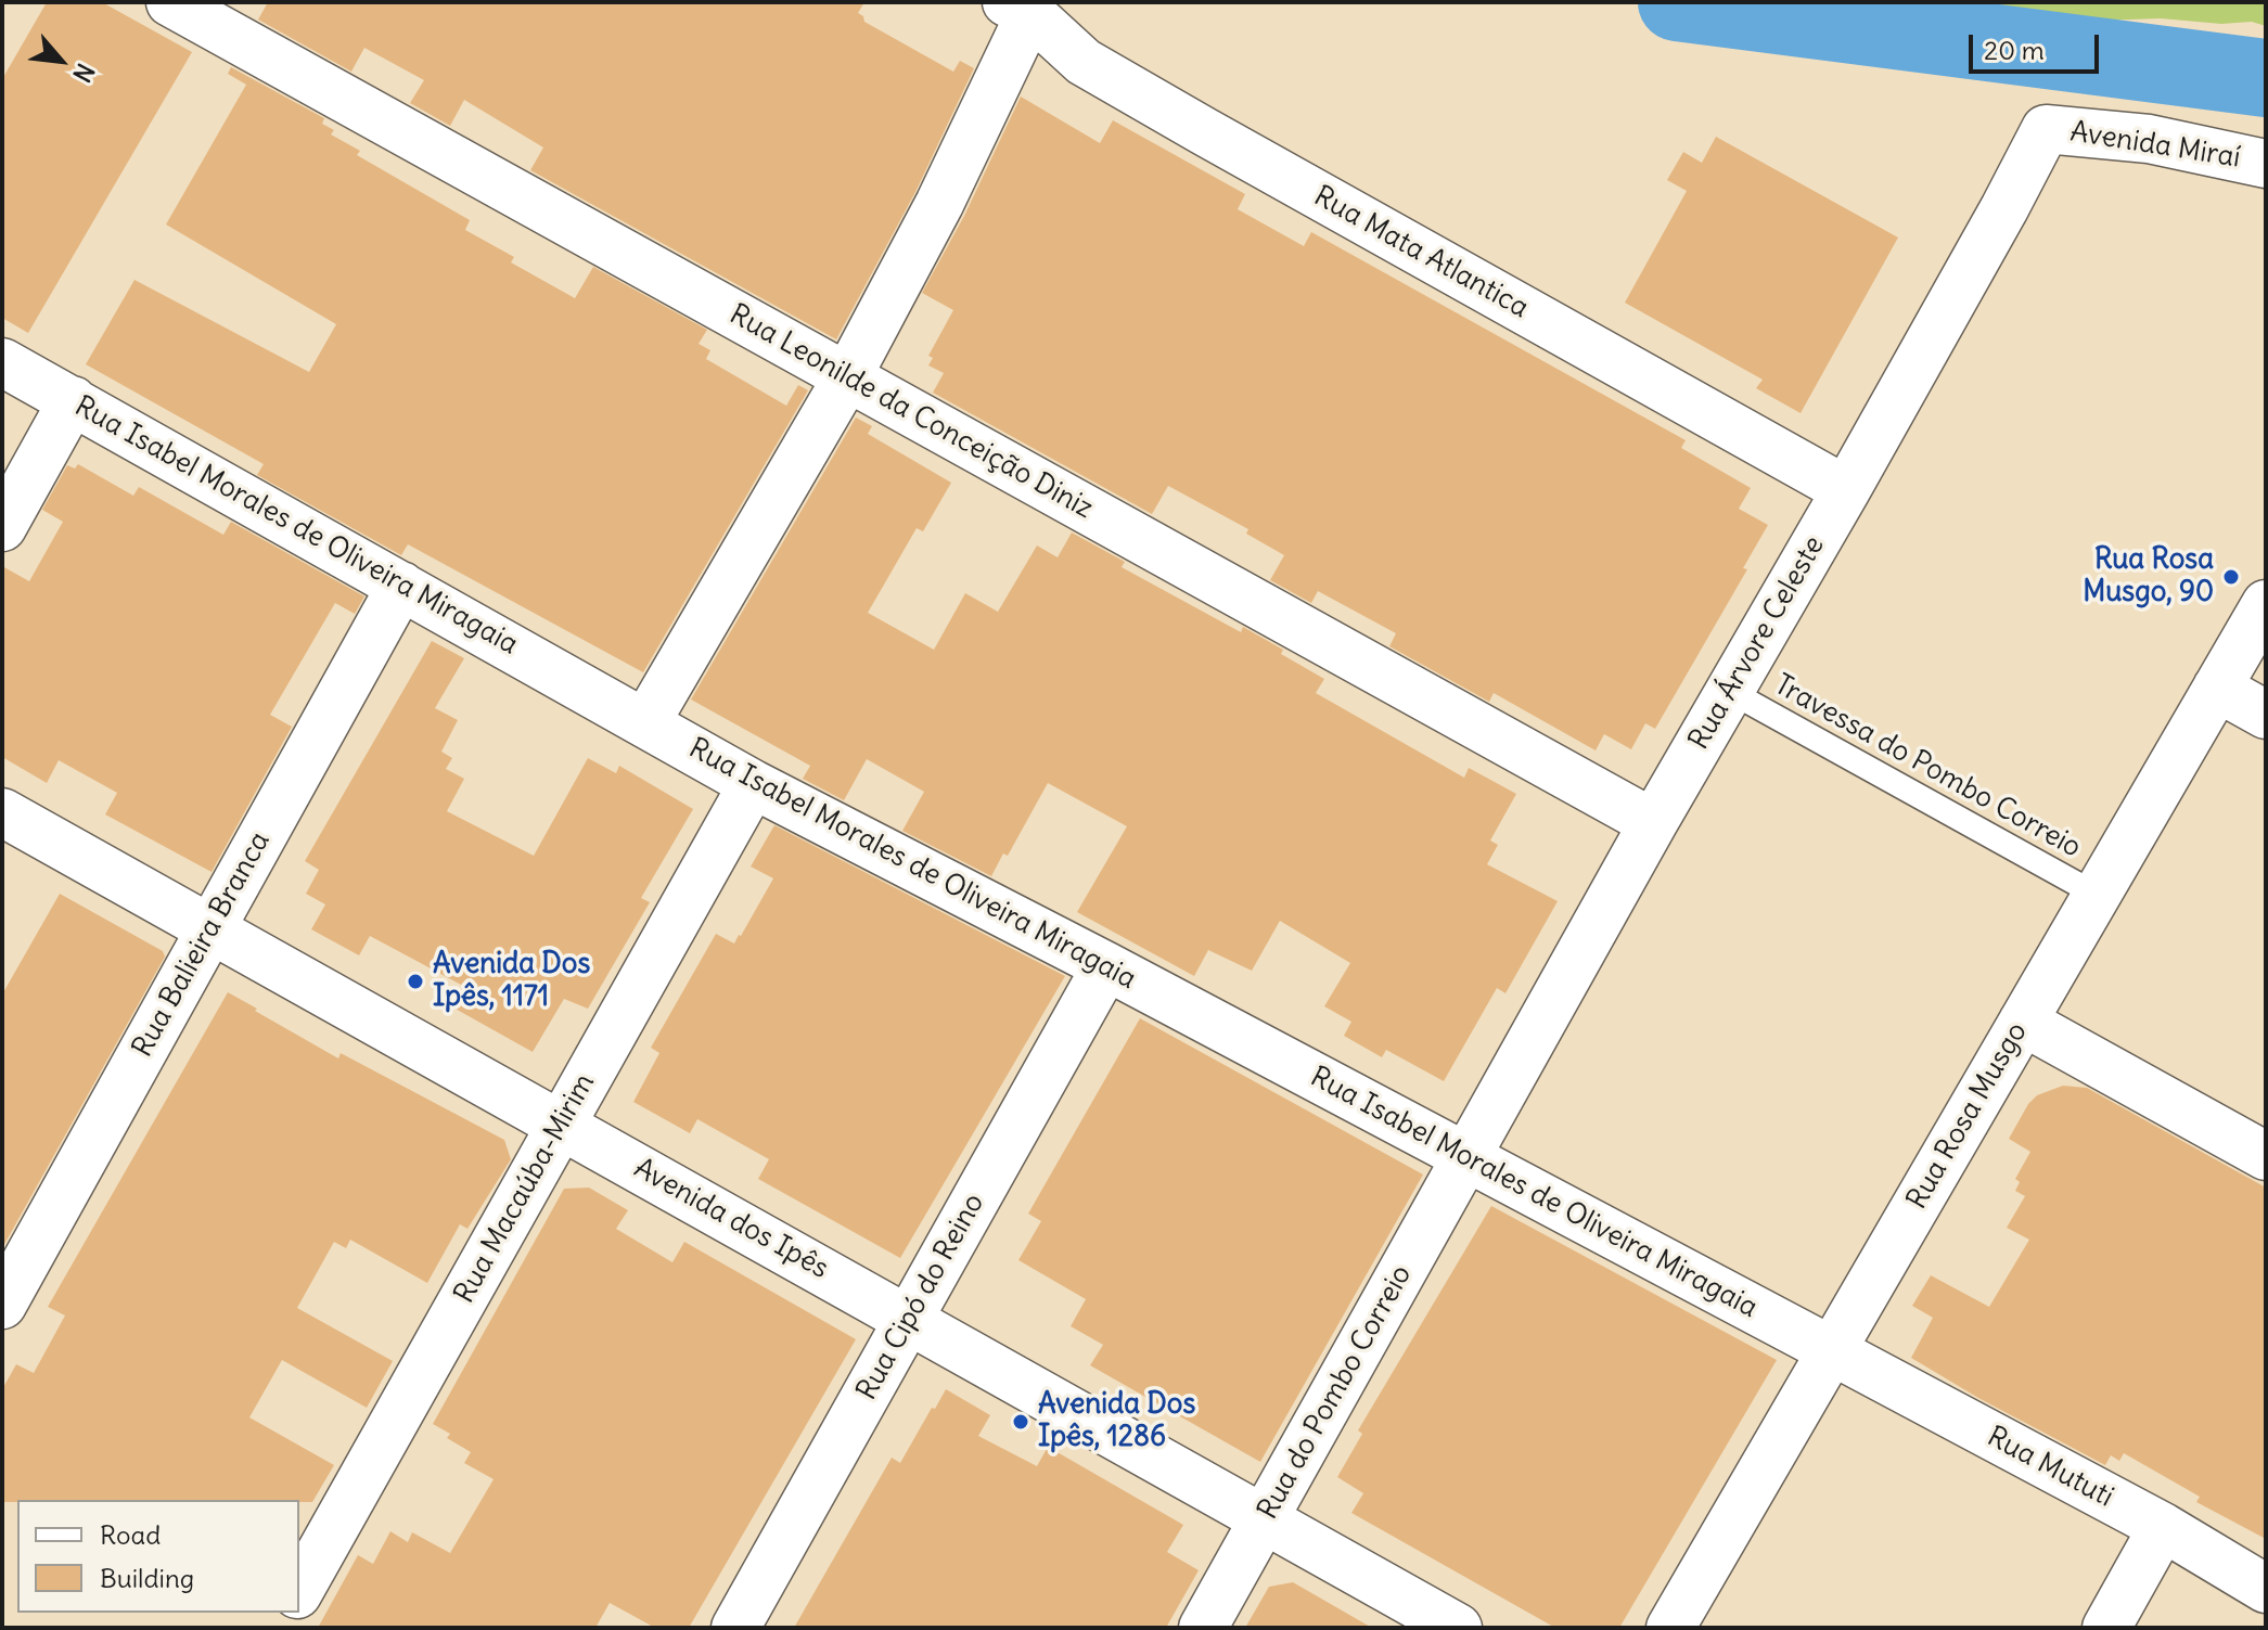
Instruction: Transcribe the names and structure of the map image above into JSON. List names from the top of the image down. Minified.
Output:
{"streets":{"street":["Avenida Miraí","Rua Mata Atlantica","Rua Leonilde da Conceição Diniz","Rua Isabel Morales de Oliveira Miragaia","Rua Árvore Celeste","Rua Balieira Branca","Rua Rosa Musgo","Rua Macaúba-Mirim","Avenida dos Ipês","Rua Cipó do Reino","Rua do Pombo Correio","Rua Mututi"],"lane":["Travessa do Pombo Correio"]},"crossings":[["Avenida Miraí","Rua Árvore Celeste"],["Rua Mata Atlantica","Rua Árvore Celeste"],["Rua Leonilde da Conceição Diniz","Rua Árvore Celeste"],["Rua Isabel Morales de Oliveira Miragaia","Rua Árvore Celeste"],["Rua Isabel Morales de Oliveira Miragaia","Rua Balieira Branca"],["Rua Isabel Morales de Oliveira Miragaia","Rua Rosa Musgo"],["Rua Isabel Morales de Oliveira Miragaia","Rua Macaúba-Mirim"],["Rua Isabel Morales de Oliveira Miragaia","Rua Cipó do Reino"],["Rua Isabel Morales de Oliveira Miragaia","Rua do Pombo Correio"],["Rua Isabel Morales de Oliveira Miragaia","Rua Mututi"],["Rua Árvore Celeste","Travessa do Pombo Correio"],["Rua Árvore Celeste","Rua do Pombo Correio"],["Travessa do Pombo Correio","Rua Rosa Musgo"],["Rua Balieira Branca","Avenida dos Ipês"],["Rua Rosa Musgo","Rua Mututi"],["Rua Macaúba-Mirim","Avenida dos Ipês"],["Avenida dos Ipês","Rua Cipó do Reino"],["Avenida dos Ipês","Rua do Pombo Correio"]],"places":["Rua Rosa Musgo, 90","Avenida Dos Ipês, 1171","Avenida Dos Ipês, 1286"],"legend":["Road","Building"],"scale_bar":"20 m","north":"bottom right"}
